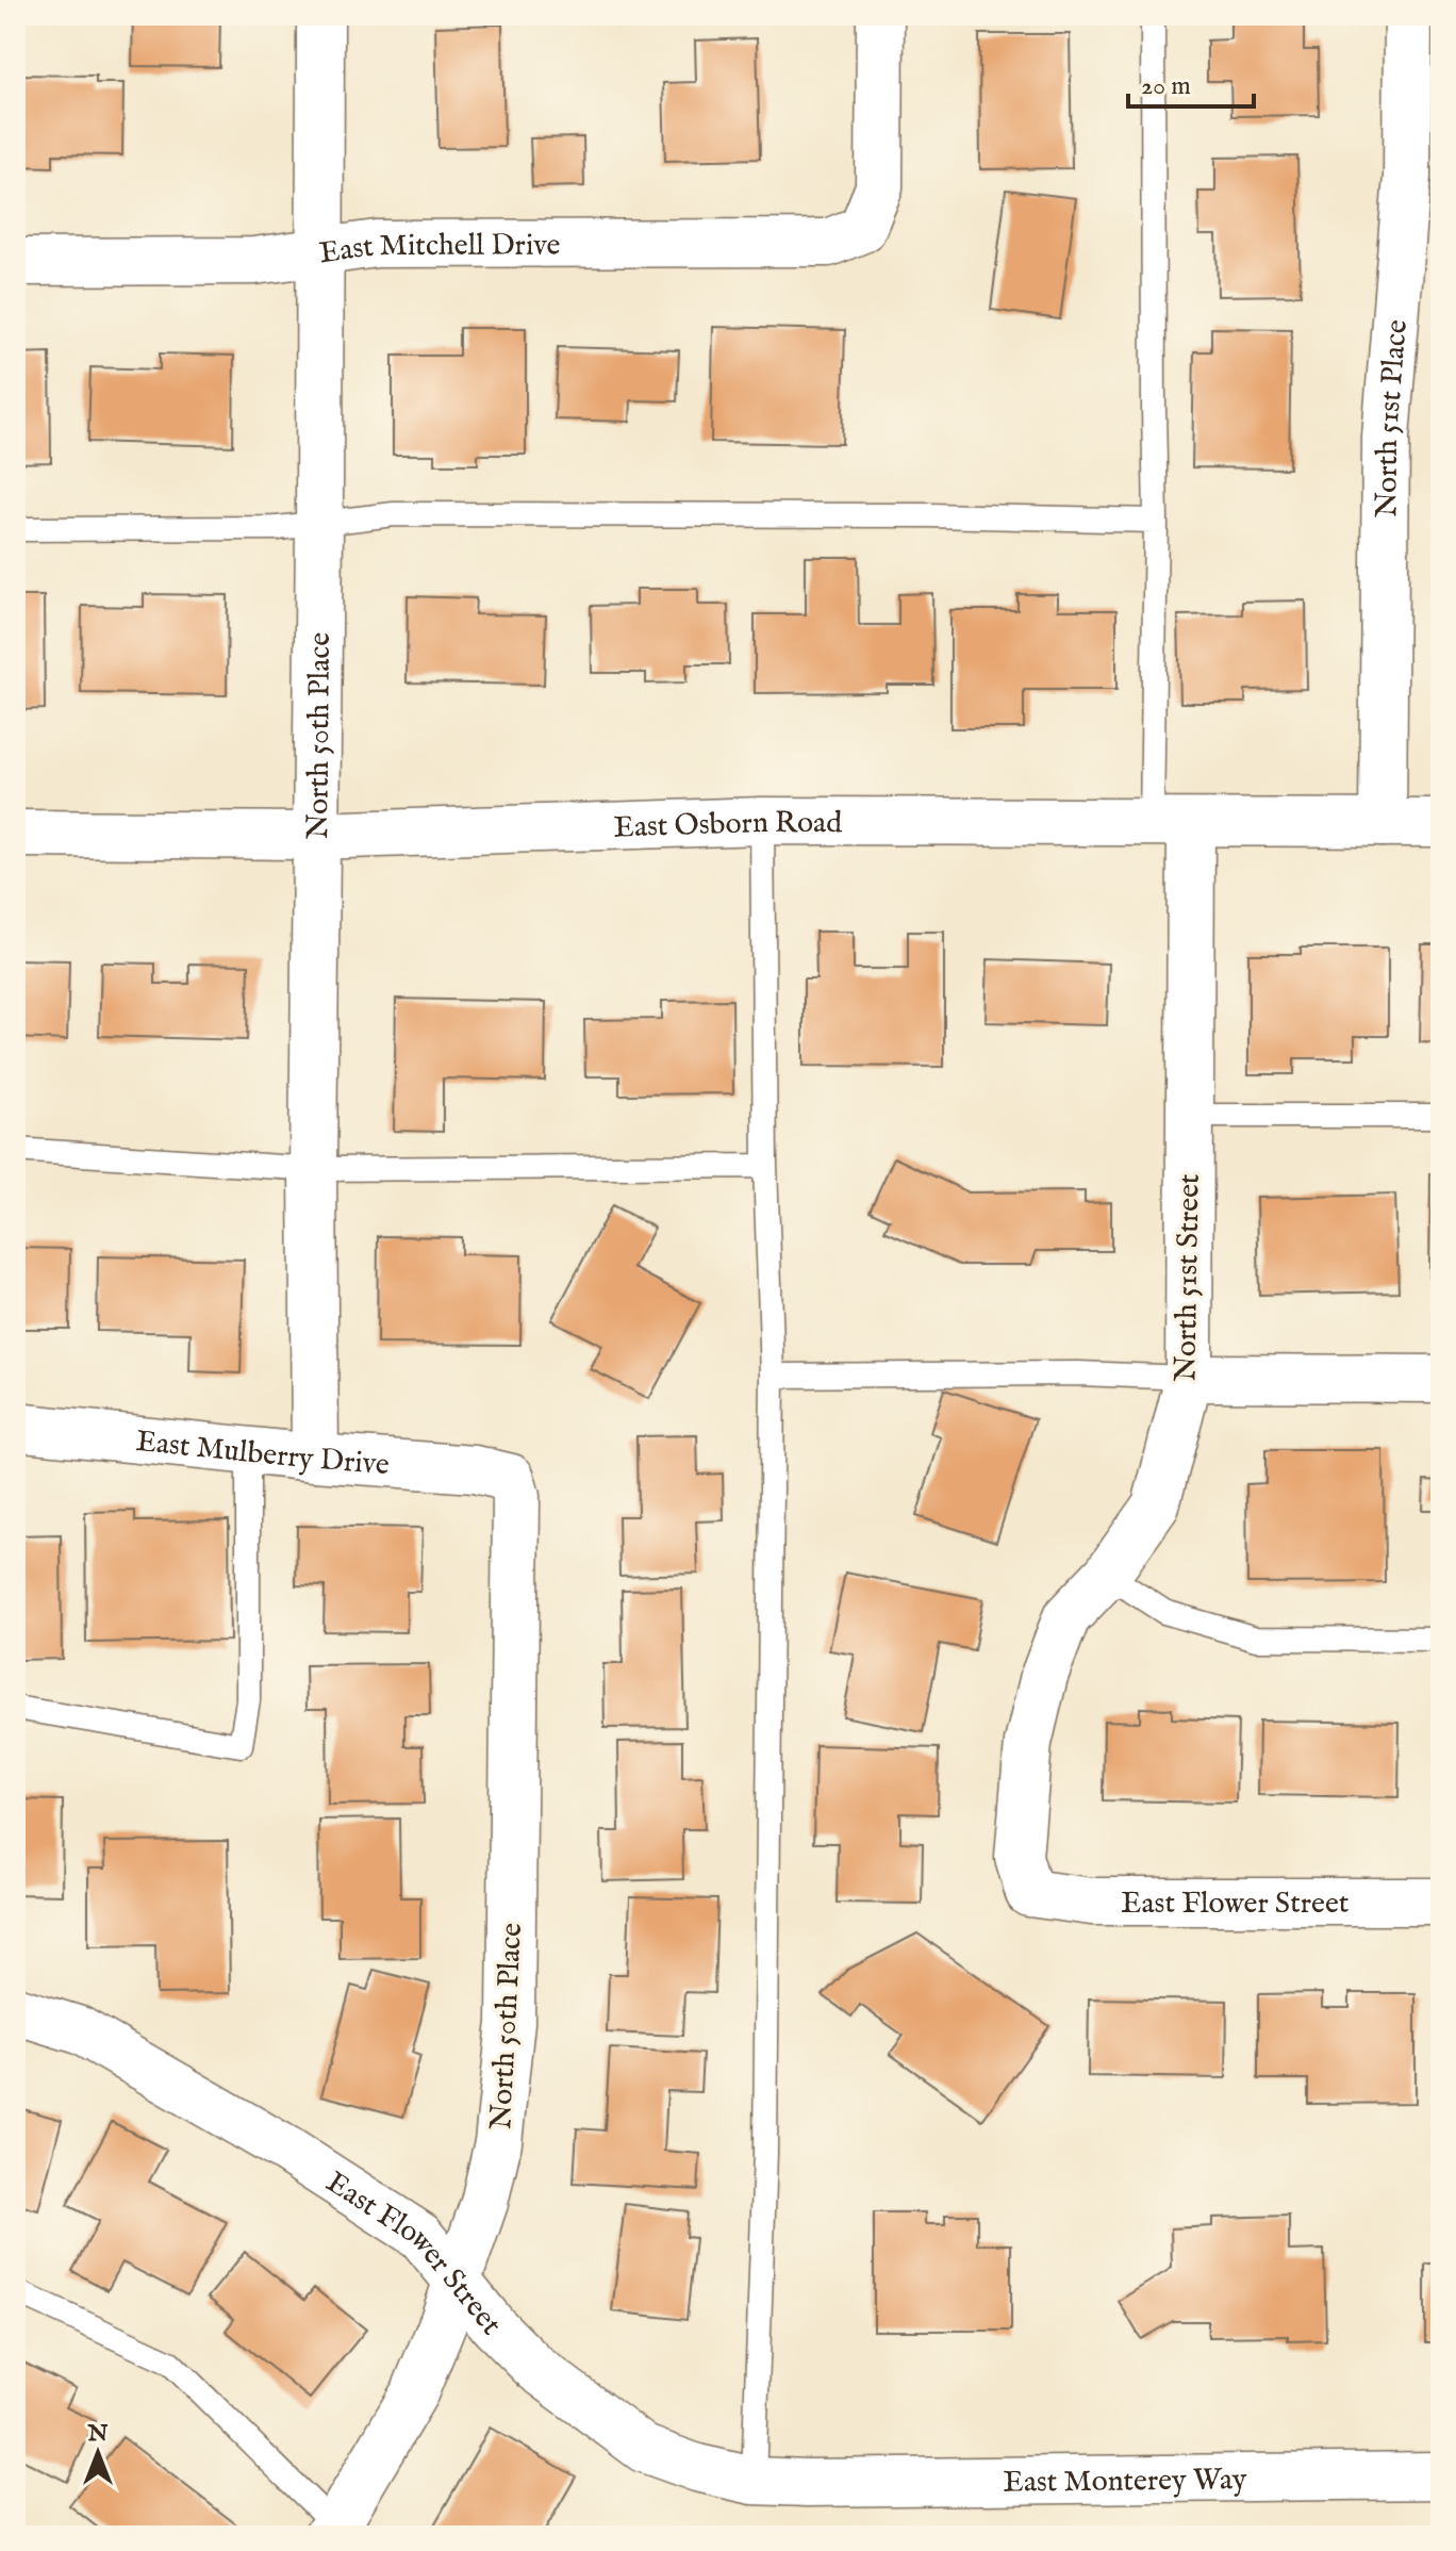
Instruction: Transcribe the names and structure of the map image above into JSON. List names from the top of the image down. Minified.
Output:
{"streets":{"street":["East Mitchell Drive","North 51st Place","North 50th Place","East Osborn Road","North 51st Street","East Mulberry Drive","East Flower Street","East Monterey Way"]},"crossings":[["East Mitchell Drive","North 50th Place"],["North 51st Place","East Osborn Road"],["North 50th Place","East Osborn Road"],["North 50th Place","East Mulberry Drive"],["North 50th Place","East Flower Street"],["East Osborn Road","North 51st Street"],["North 51st Street","East Flower Street"],["East Flower Street","East Monterey Way"]],"scale_bar":"20 m","north":"top"}
